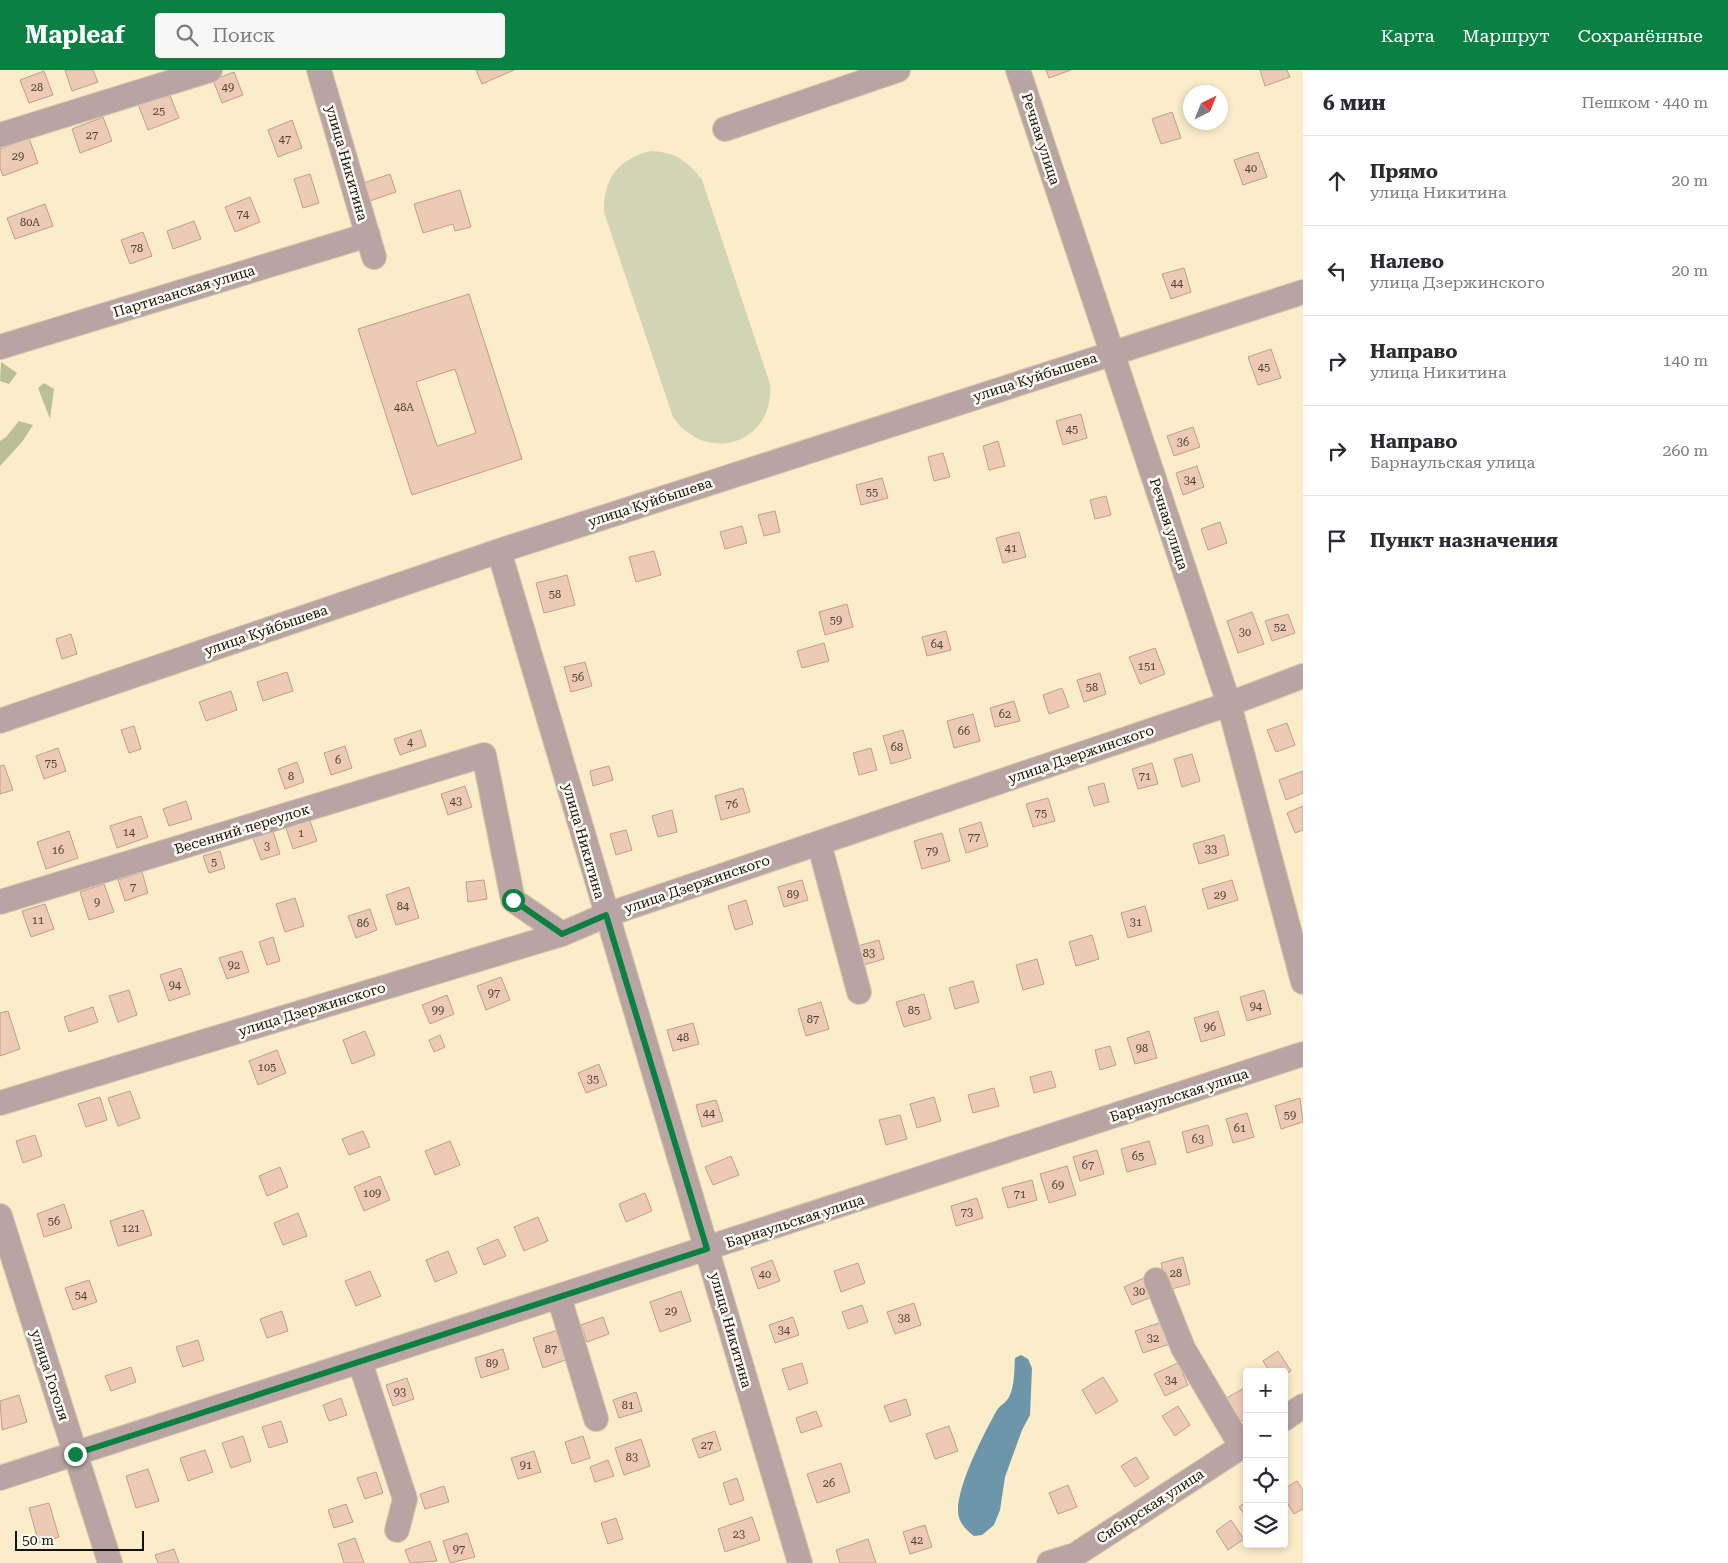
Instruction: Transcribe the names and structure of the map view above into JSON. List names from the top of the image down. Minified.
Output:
{"streets":{"street":["Речная улица","улица Никитина","Партизанская улица","улица Куйбышева","улица Дзержинского","Весенний переулок","Барнаульская улица","улица Гоголя","Сибирская улица"]},"crossings":[["Речная улица","улица Куйбышева"],["Речная улица","улица Дзержинского"],["улица Никитина","Партизанская улица"],["улица Никитина","улица Куйбышева"],["улица Никитина","улица Дзержинского"],["улица Никитина","Барнаульская улица"],["улица Дзержинского","Весенний переулок"],["Барнаульская улица","улица Гоголя"]],"house_numbers":["28","49","25","27","47","29","40","74","80А","78","44","45","48А","45","36","34","55","41","58","59","52","30","64","151","56","58","62","66","4","68","6","75","8","71","43","76","75","14","1","77","3","33","16","79","5","7","89","29","9","84","11","31","86","83","92","94","97","94","99","85","87","96","48","98","105","35","44","59","61","63","65","67","69","109","71","73","56","121","28","40","30","54","29","38","34","32","87","89","34","93","81","27","83","91","26","23","42","97"],"scale_bar":"50 m","north":"top right","page":{"header":"Mapleaf","search":"Поиск","nav":["Карта","Маршрут","Сохранённые"],"heading":["6 мин","Пешком · 440 m"],"list":[["Прямо","улица Никитина","20 m"],["Налево","улица Дзержинского","20 m"],["Направо","улица Никитина","140 m"],["Направо","Барнаульская улица","260 m"],"Пункт назначения"],"map_buttons":["+","−"],"scale":"50 m"}}
